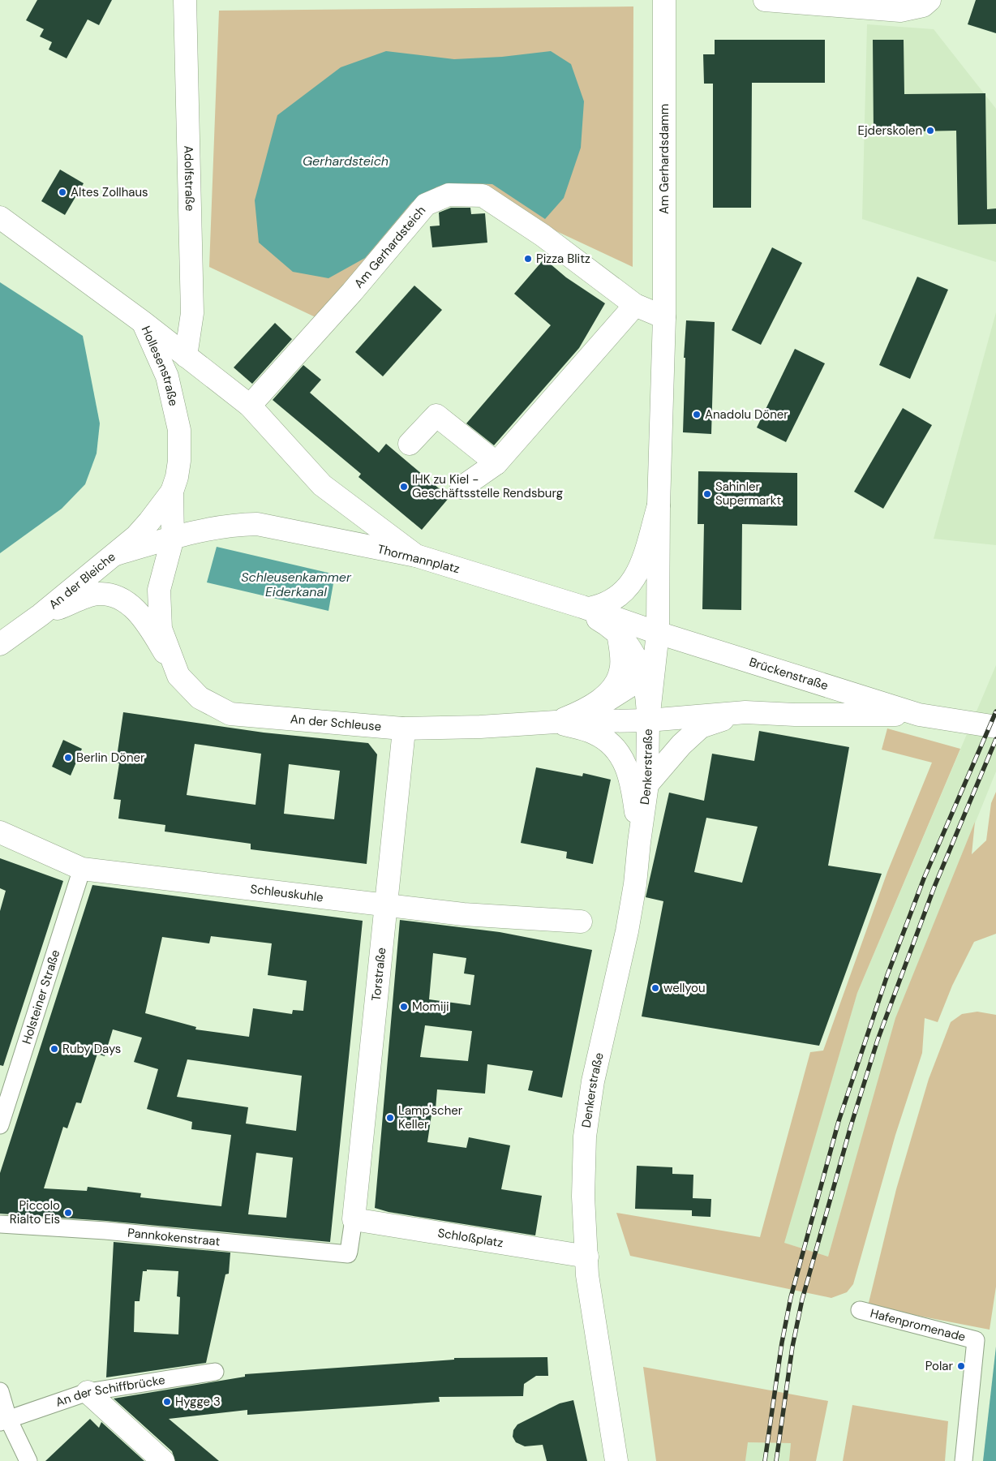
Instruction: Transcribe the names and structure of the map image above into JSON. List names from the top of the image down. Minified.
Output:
{"streets":{"main road":["Am Gerhardsdamm","Adolfstraße","Am Gerhardsteich","Hollesenstraße","Thormannplatz","An der Bleiche","Brückenstraße","An der Schleuse","Denkerstraße","Schleuskuhle","Torstraße","Schloßplatz"],"street":["Holsteiner Straße","Pannkokenstraat","Hafenpromenade","An der Schiffbrücke"]},"crossings":[["Am Gerhardsdamm","Am Gerhardsteich"],["Hollesenstraße","Thormannplatz"],["Hollesenstraße","An der Bleiche"],["Hollesenstraße","An der Schleuse"],["Thormannplatz","An der Bleiche"],["Thormannplatz","Brückenstraße"],["Thormannplatz","An der Schleuse"],["An der Bleiche","An der Schleuse"],["Brückenstraße","An der Schleuse"],["Brückenstraße","Denkerstraße"],["An der Schleuse","Denkerstraße"],["An der Schleuse","Torstraße"],["Denkerstraße","Schloßplatz"],["Schleuskuhle","Torstraße"],["Schleuskuhle","Holsteiner Straße"],["Torstraße","Pannkokenstraat"],["Torstraße","Schloßplatz"],["Pannkokenstraat","Schloßplatz"]],"water":["Gerhardsteich","Schleusenkammer Eiderkanal"],"places":["Ejderskolen","Altes Zollhaus","Pizza Blitz","Anadolu Döner","IHK zu Kiel - Geschäftsstelle Rendsburg","Sahinler Supermarkt","Berlin Döner","wellyou","Momiji","Ruby Days","Lamp'scher Keller","Piccolo Rialto Eis","Polar","Hygge 3"]}
